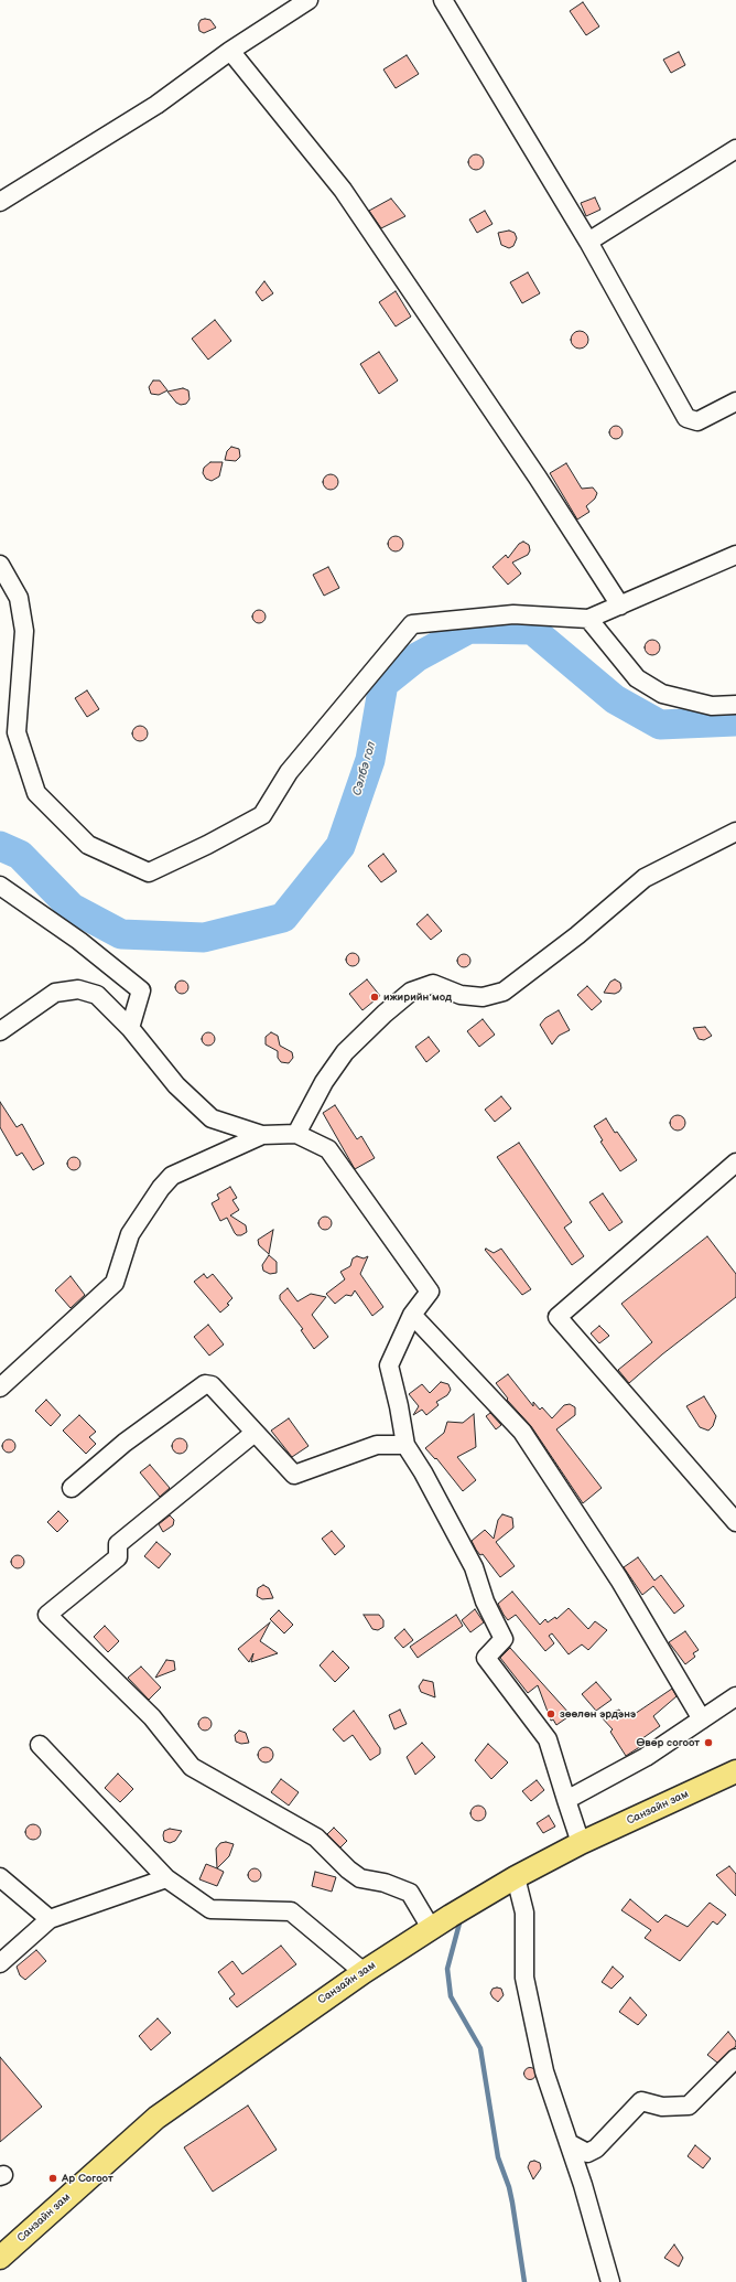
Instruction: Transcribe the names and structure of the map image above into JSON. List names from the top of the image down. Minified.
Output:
{"streets":{"main road":["Санзайн зам"]},"water":["Сэлбэ гол"],"places":["ижирийн мод","зөөлөн эрдэнэ","Өвөр согоот","Ар Согоот"]}
